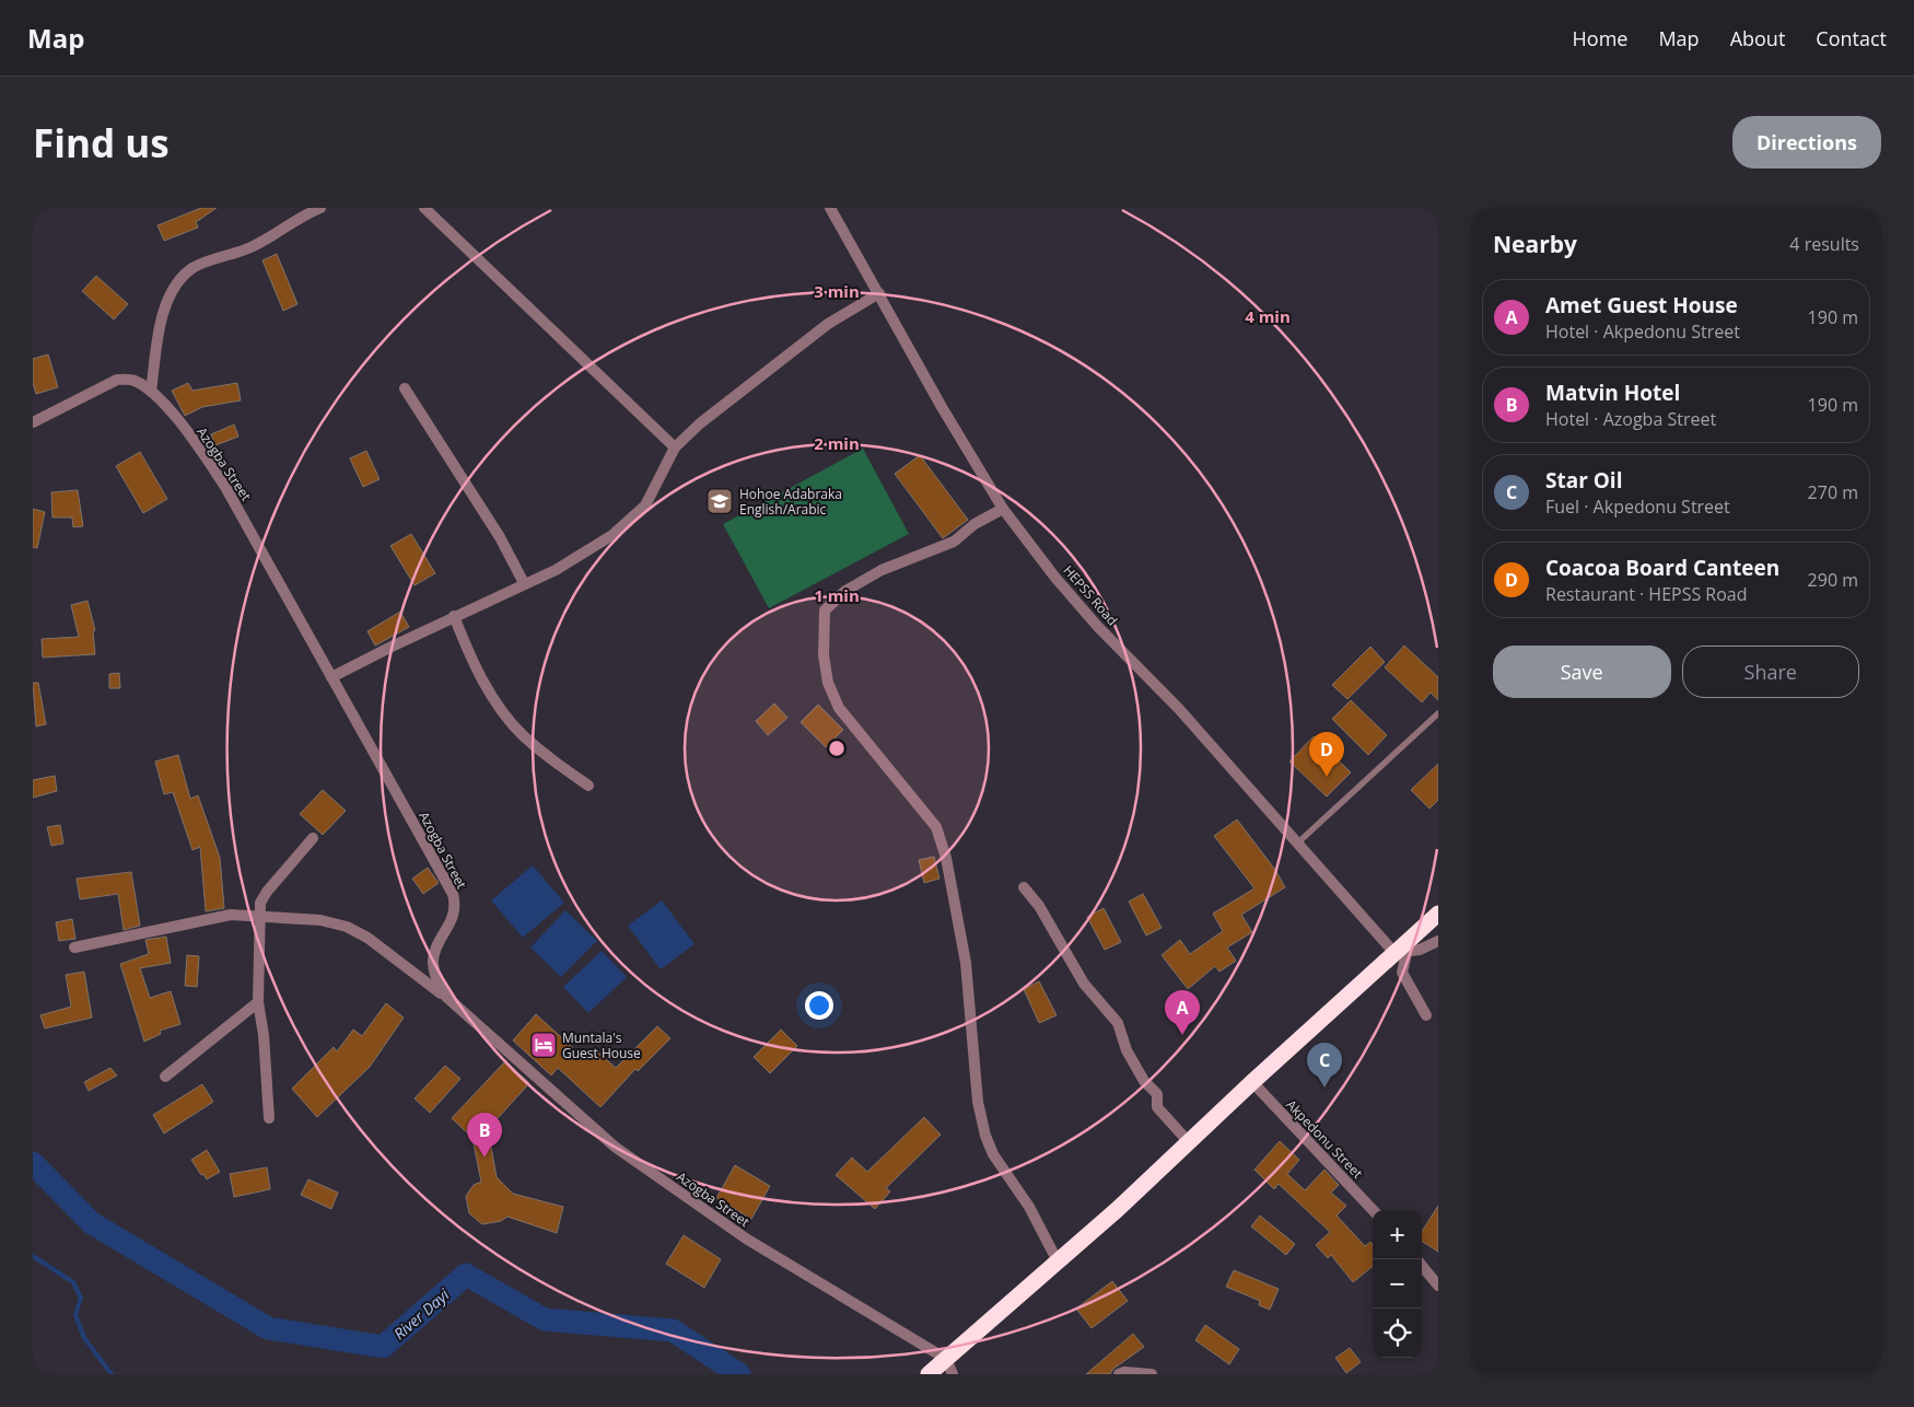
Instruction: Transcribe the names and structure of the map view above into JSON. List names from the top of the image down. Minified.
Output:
{"streets":{"street":["Azogba Street","HEPSS Road","Akpedonu Street"]},"water":["River Dayi"],"places":{"school or university":["Hohoe Adabraka English/Arabic"],"hotel":["Muntala's Guest House"]},"page":{"header":"Map","nav":["Home","Map","About","Contact"],"buttons":["Directions",["Save","Share"]],"title":"Find us","heading":["Nearby","4 results"],"list":[{"mark":"A","name":"Amet Guest House","note":"Hotel · Akpedonu Street","value":"190 m"},{"mark":"B","name":"Matvin Hotel","note":"Hotel · Azogba Street","value":"190 m"},{"mark":"C","name":"Star Oil","note":"Fuel · Akpedonu Street","value":"270 m"},{"mark":"D","name":"Coacoa Board Canteen","note":"Restaurant · HEPSS Road","value":"290 m"}],"pins":["D","A","C","B"],"map_buttons":["+","−"]},"rings":["3 min","4 min","2 min","1 min"]}
